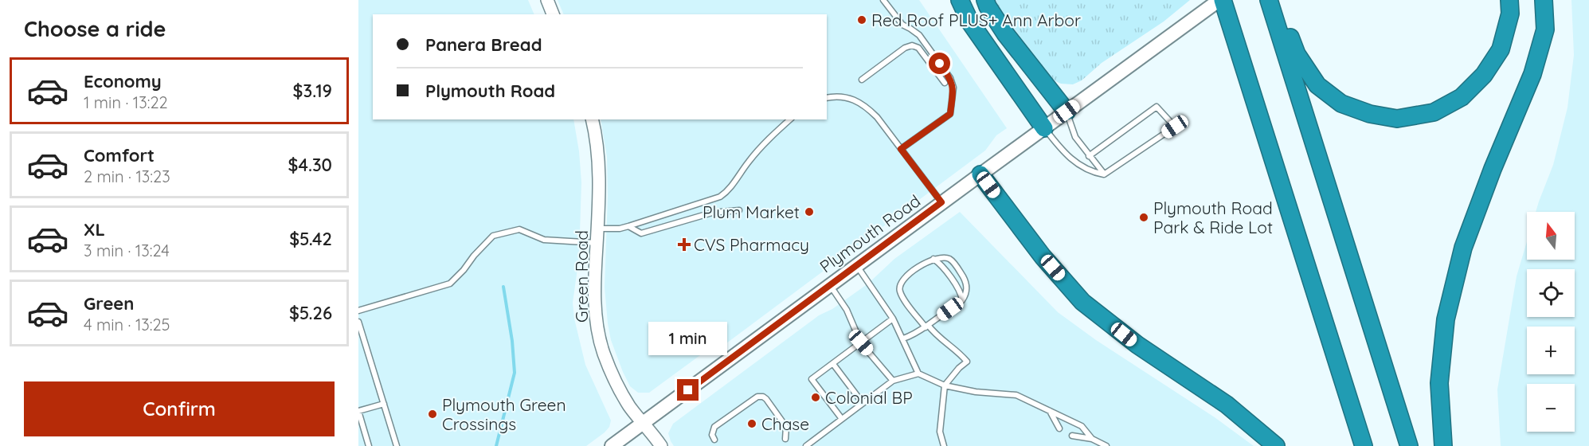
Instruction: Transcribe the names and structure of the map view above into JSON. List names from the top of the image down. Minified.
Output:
{"streets":{"main road":["Plymouth Road"],"street":["Green Road"]},"crossings":[["Plymouth Road","Green Road"]],"places":{"other":["Red Roof PLUS+ Ann Arbor","Plum Market","Plymouth Road Park & Ride Lot","Colonial BP","Plymouth Green Crossings","Chase"],"health":["CVS Pharmacy"]},"north":"top","page":{"heading":"Choose a ride","banner":["Panera Bread","Plymouth Road"],"list":[{"name":"Economy","note":"1 min · 13:22","value":"$3.19"},{"name":"Comfort","note":"2 min · 13:23","value":"$4.30"},{"name":"XL","note":"3 min · 13:24","value":"$5.42"},{"name":"Green","note":"4 min · 13:25","value":"$5.26"}],"map_buttons":["+","−"],"bubble":"1 min","buttons":"Confirm"}}
